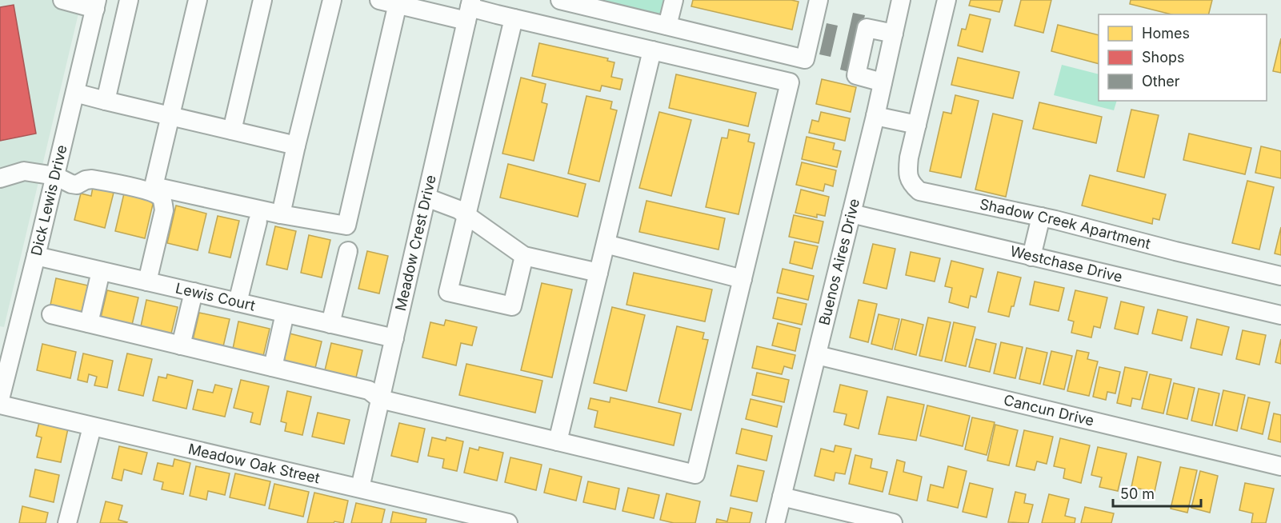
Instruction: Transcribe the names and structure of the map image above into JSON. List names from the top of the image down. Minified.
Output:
{"streets":{"street":["Dick Lewis Drive","Shadow Creek Apartment","Meadow Crest Drive","Buenos Aires Drive","Westchase Drive","Lewis Court","Cancun Drive","Meadow Oak Street"]},"crossings":[["Dick Lewis Drive","Lewis Court"],["Meadow Crest Drive","Lewis Court"],["Meadow Crest Drive","Meadow Oak Street"],["Buenos Aires Drive","Westchase Drive"],["Buenos Aires Drive","Cancun Drive"]],"legend":["Homes","Shops","Other"],"scale_bar":"50 m"}
